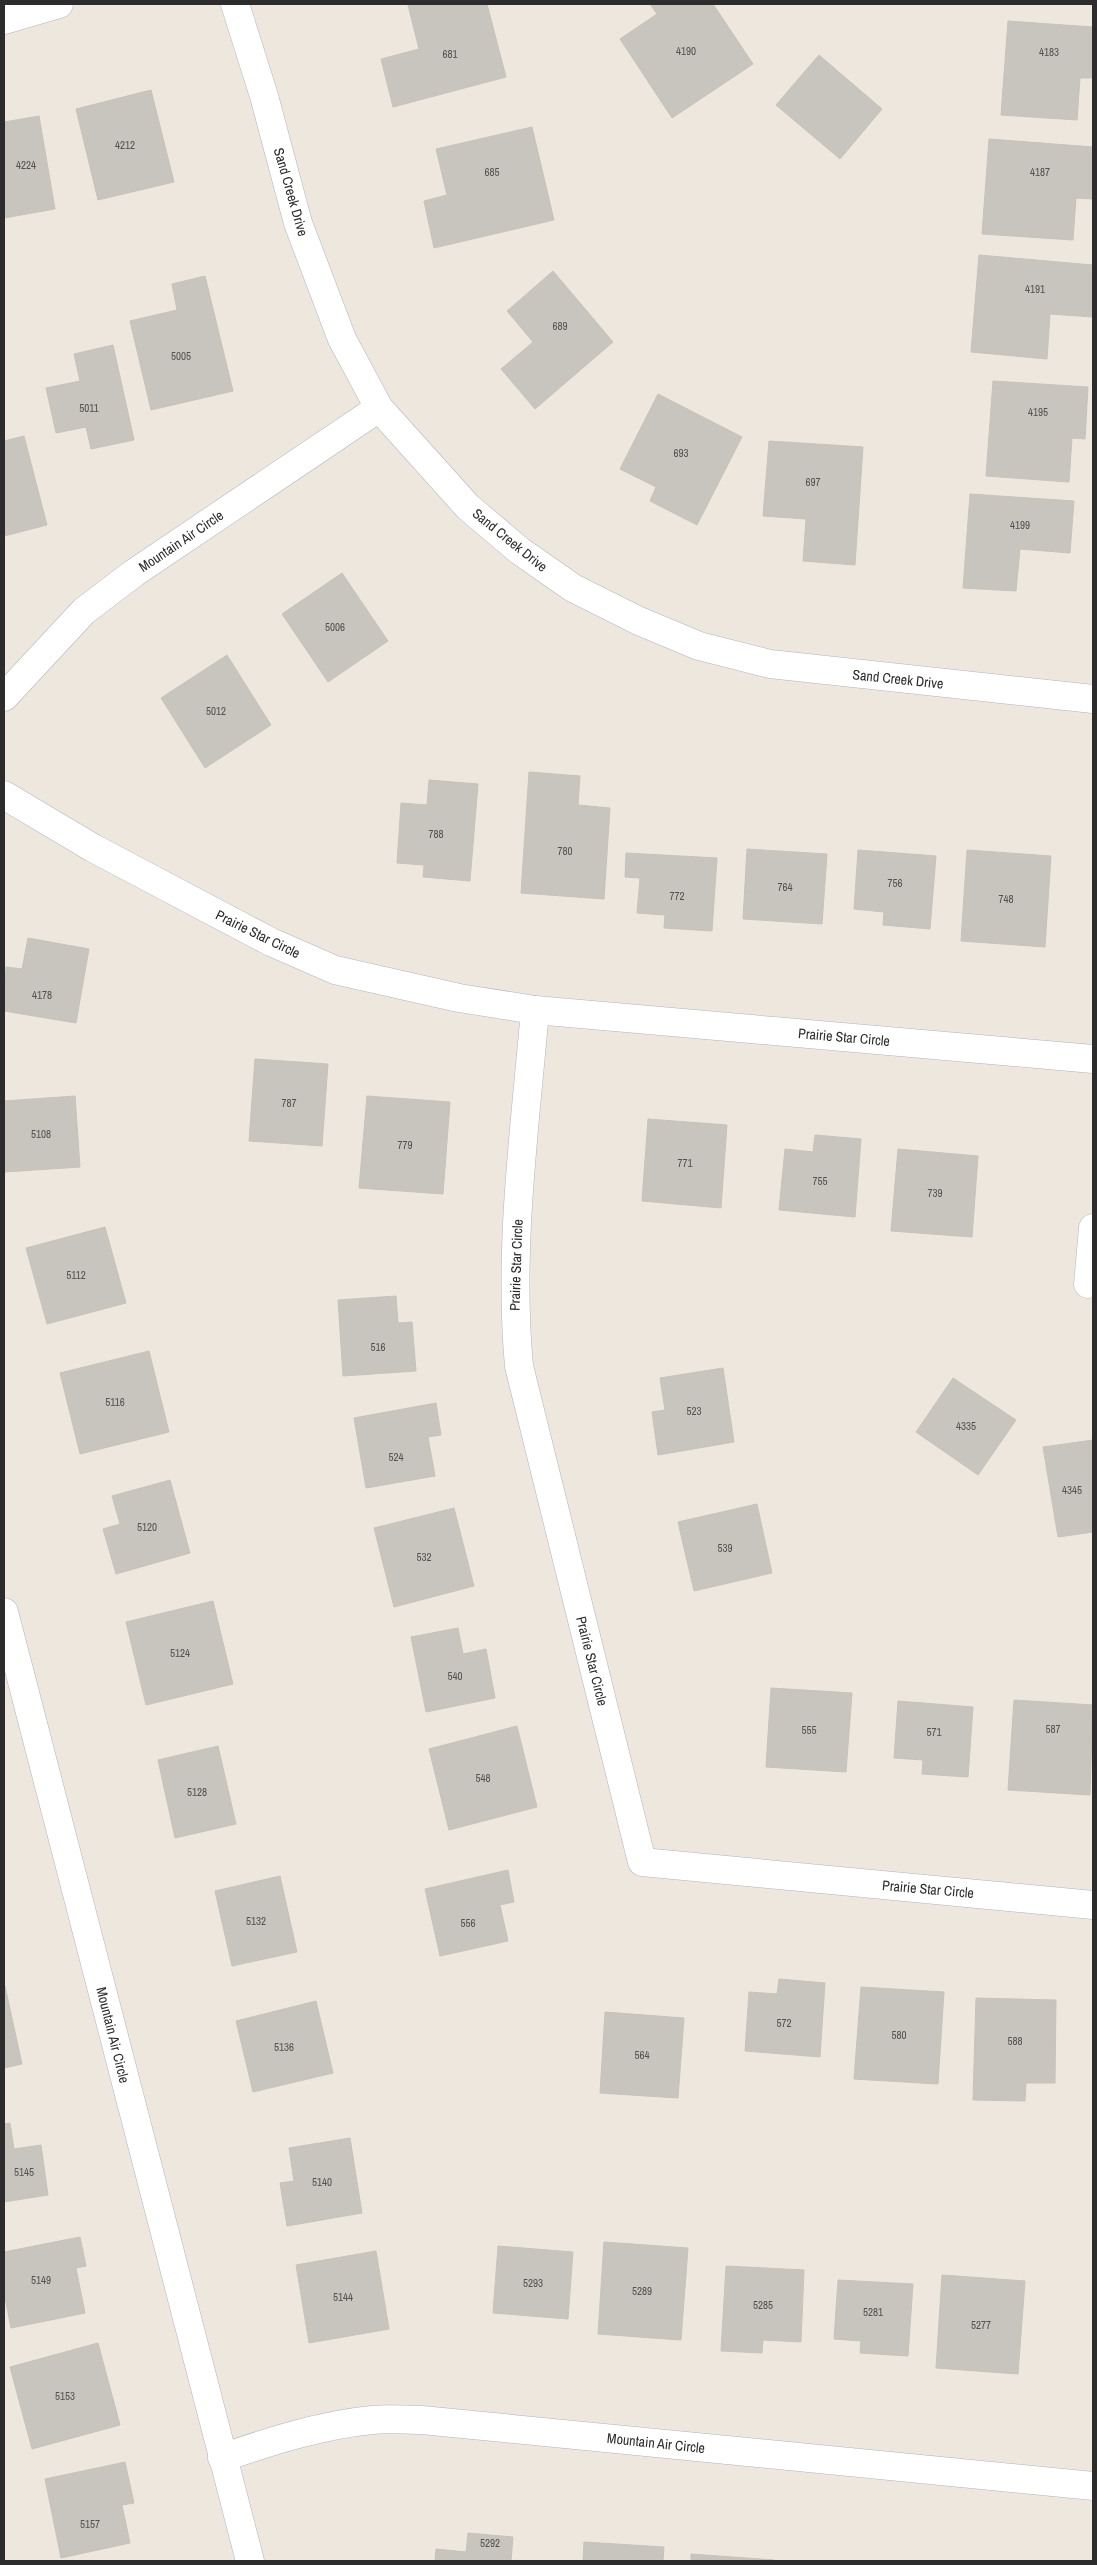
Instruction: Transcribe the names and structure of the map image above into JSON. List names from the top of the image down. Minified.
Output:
{"streets":{"street":["Sand Creek Drive","Mountain Air Circle","Prairie Star Circle"]},"crossings":[["Sand Creek Drive","Mountain Air Circle"]],"house_numbers":["4190","4183","681","4212","4224","685","4187","4191","689","5005","5011","4195","693","697","4199","5006","5012","788","780","756","764","772","748","4178","787","5108","779","771","755","739","5112","516","5116","523","4335","524","4345","5120","539","532","5124","540","587","555","571","548","5128","5132","556","572","580","588","5136","564","5145","5140","5149","5293","5289","5144","5285","5281","5277","5153","5157","5292"]}
